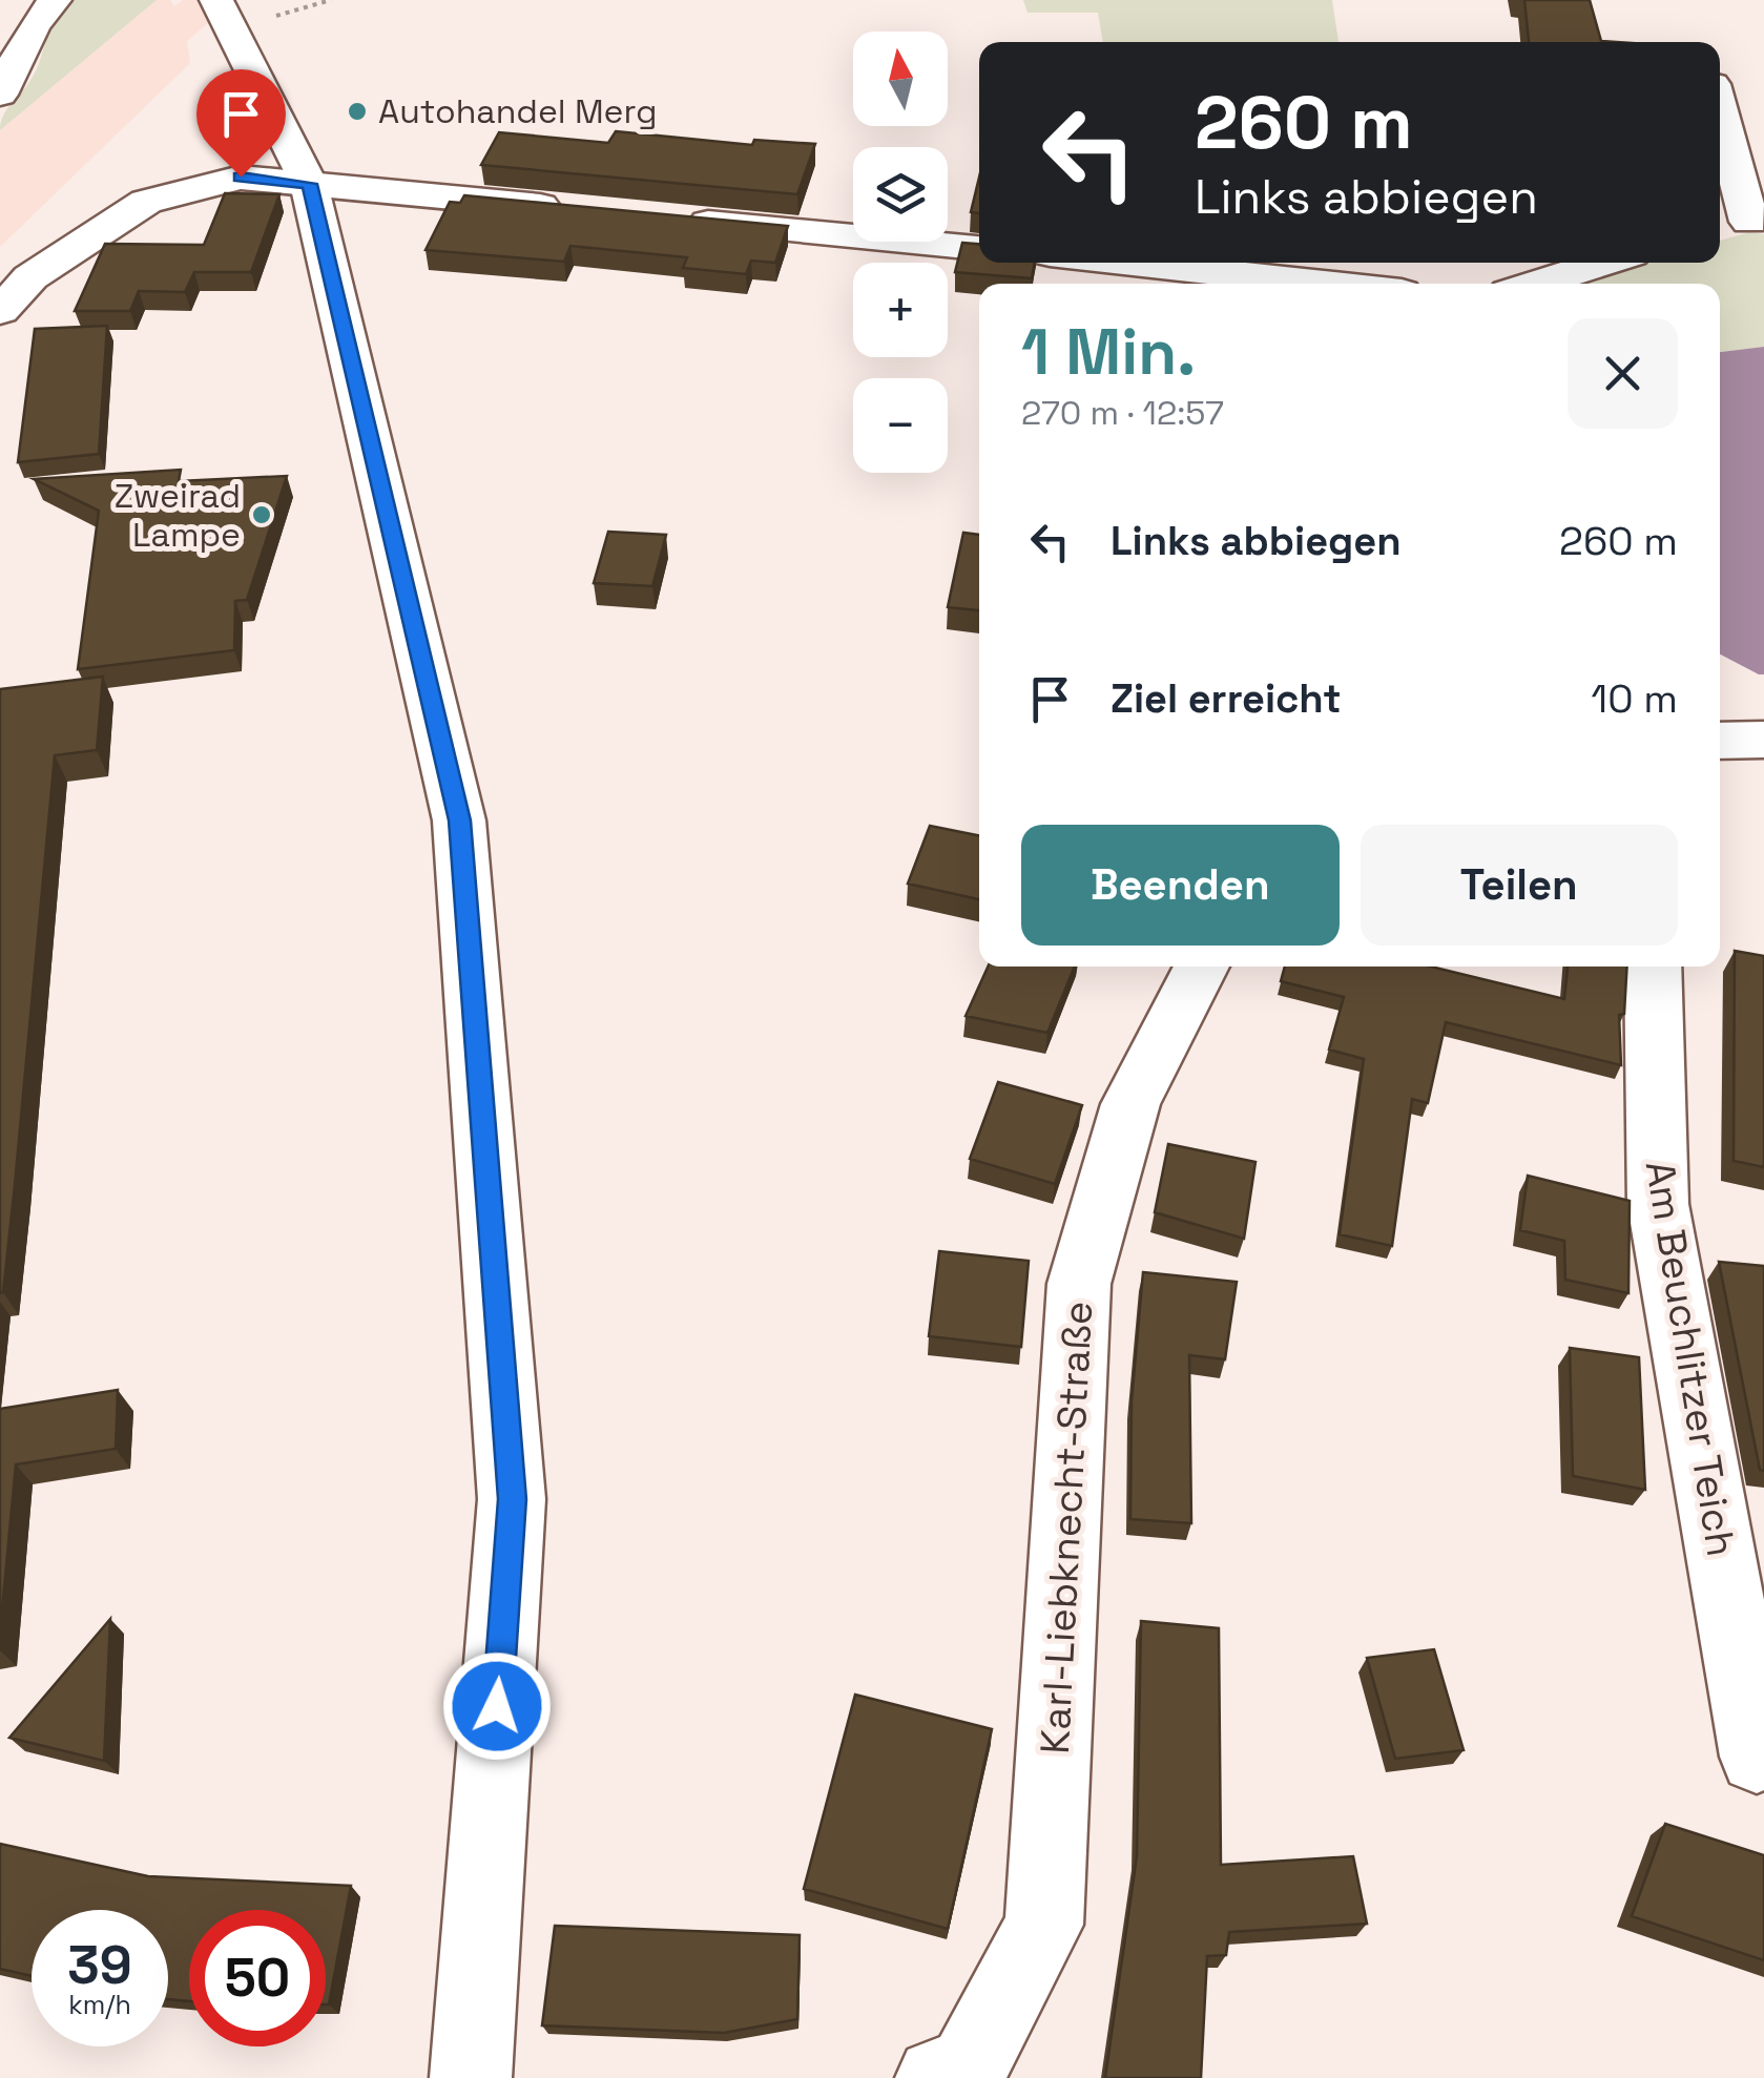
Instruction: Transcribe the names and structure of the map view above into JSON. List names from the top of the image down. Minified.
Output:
{"streets":{"street":["Am Beuchlitzer Teich","Karl-Liebknecht-Straße"]},"places":["Autohandel Merg","Zweirad Lampe"],"north":"top","page":{"map_buttons":["+","−"],"turn":["260 m","Links abbiegen"],"heading":["1 Min.","270 m · 12:57"],"list":[{"name":"Links abbiegen","value":"260 m"},{"name":"Ziel erreicht","value":"10 m"}],"buttons":["Beenden","Teilen"],"speed":"39 km/h","limit":"50"}}
